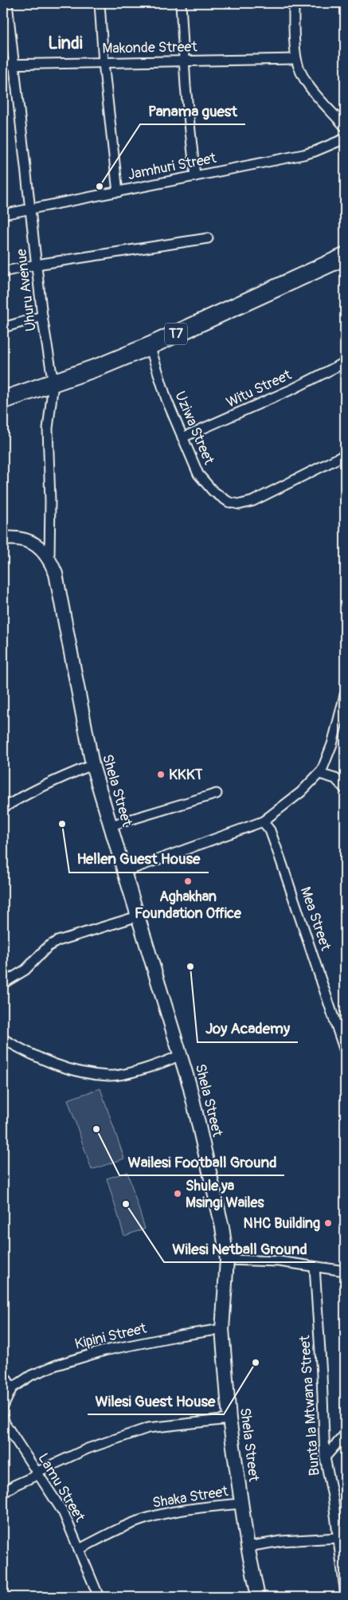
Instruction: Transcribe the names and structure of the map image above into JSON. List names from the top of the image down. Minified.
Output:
{"streets":{"highway":["T7"],"main road":["Shela Street"],"street":["Makonde Street","Jamhuri Street","Uhuru Avenue","Witu Street","Uziwa Street","Mea Street","Kipini Street","Bunta la Mtwana Street","Lamu Street","Shaka Street"]},"crossings":[["Makonde Street","Uhuru Avenue"],["Jamhuri Street","Uhuru Avenue"],["Uhuru Avenue","T7"],["Uhuru Avenue","Shela Street"],["T7","Uziwa Street"],["Witu Street","Uziwa Street"],["Shela Street","Kipini Street"],["Shela Street","Shaka Street"],["Lamu Street","Shaka Street"]],"districts":["Lindi"],"places":["Panama guest","KKKT","Hellen Guest House","Aghakhan Foundation Office","Joy Academy","Wailesi Football Ground","Shule ya Msingi Wailes","Wilesi Netball Ground","NHC Building","Wilesi Guest House"]}
